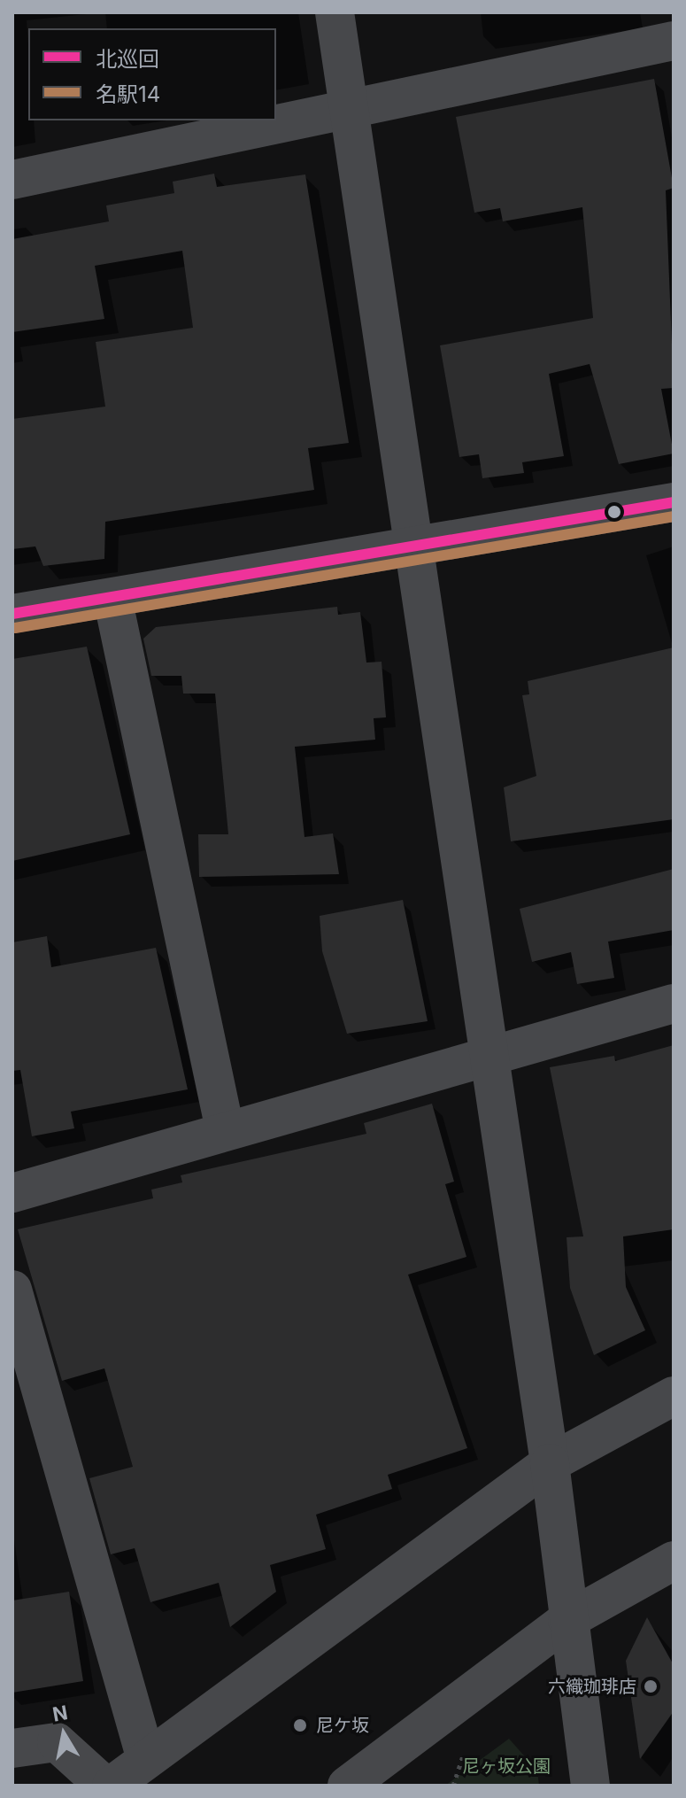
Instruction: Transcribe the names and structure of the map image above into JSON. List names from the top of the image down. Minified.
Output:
{"parks":["尼ヶ坂公園"],"places":["六織珈琲店","尼ケ坂"],"lines":["transit line 北巡回","transit line 名駅14"],"legend":["北巡回","名駅14"],"north":"top"}
